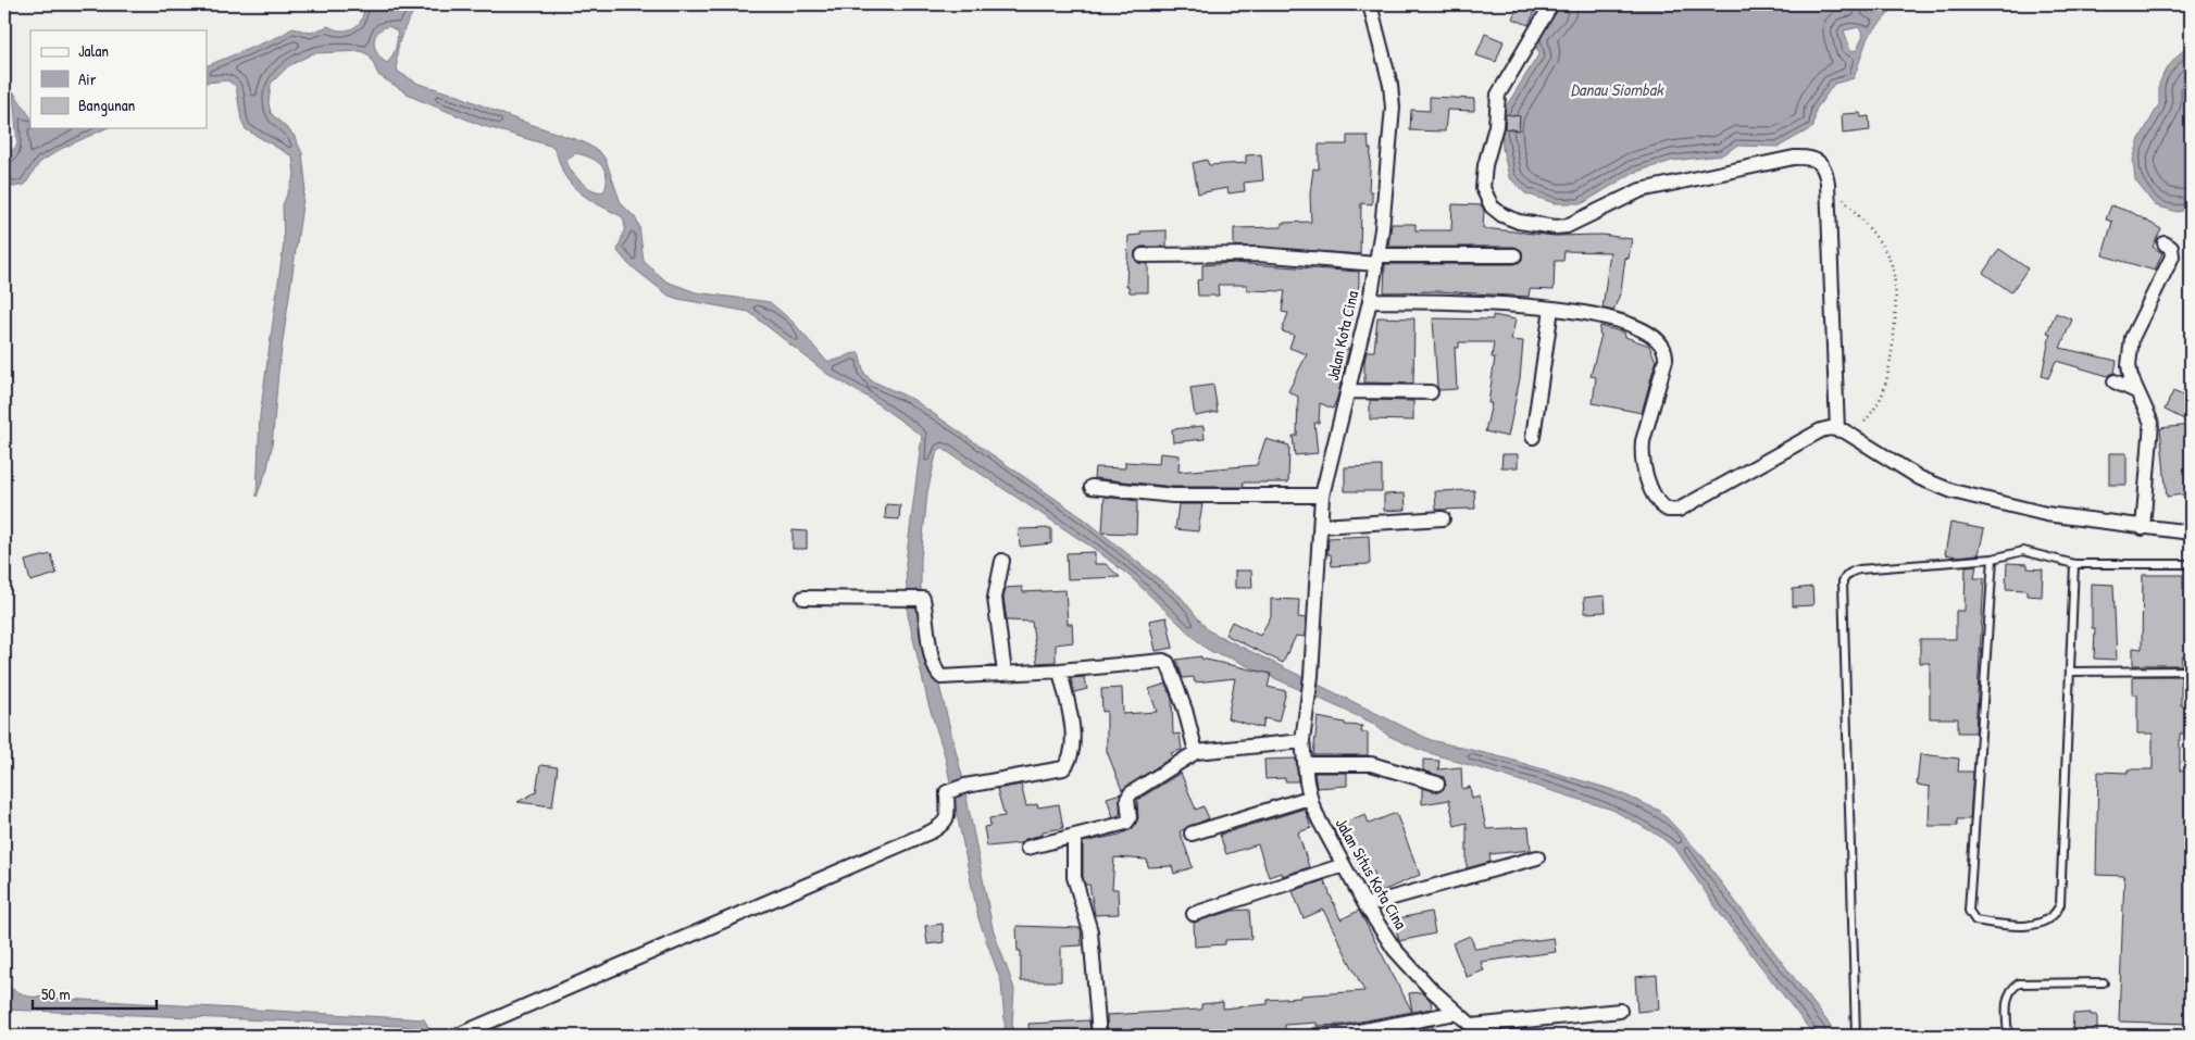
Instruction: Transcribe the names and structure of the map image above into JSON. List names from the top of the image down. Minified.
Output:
{"streets":{"street":["Jalan Kota Cina","Jalan Situs Kota Cina"]},"crossings":[["Jalan Kota Cina","Jalan Situs Kota Cina"]],"water":["Danau Siombak"],"legend":["Jalan","Air","Bangunan"],"scale_bar":"50 m"}
